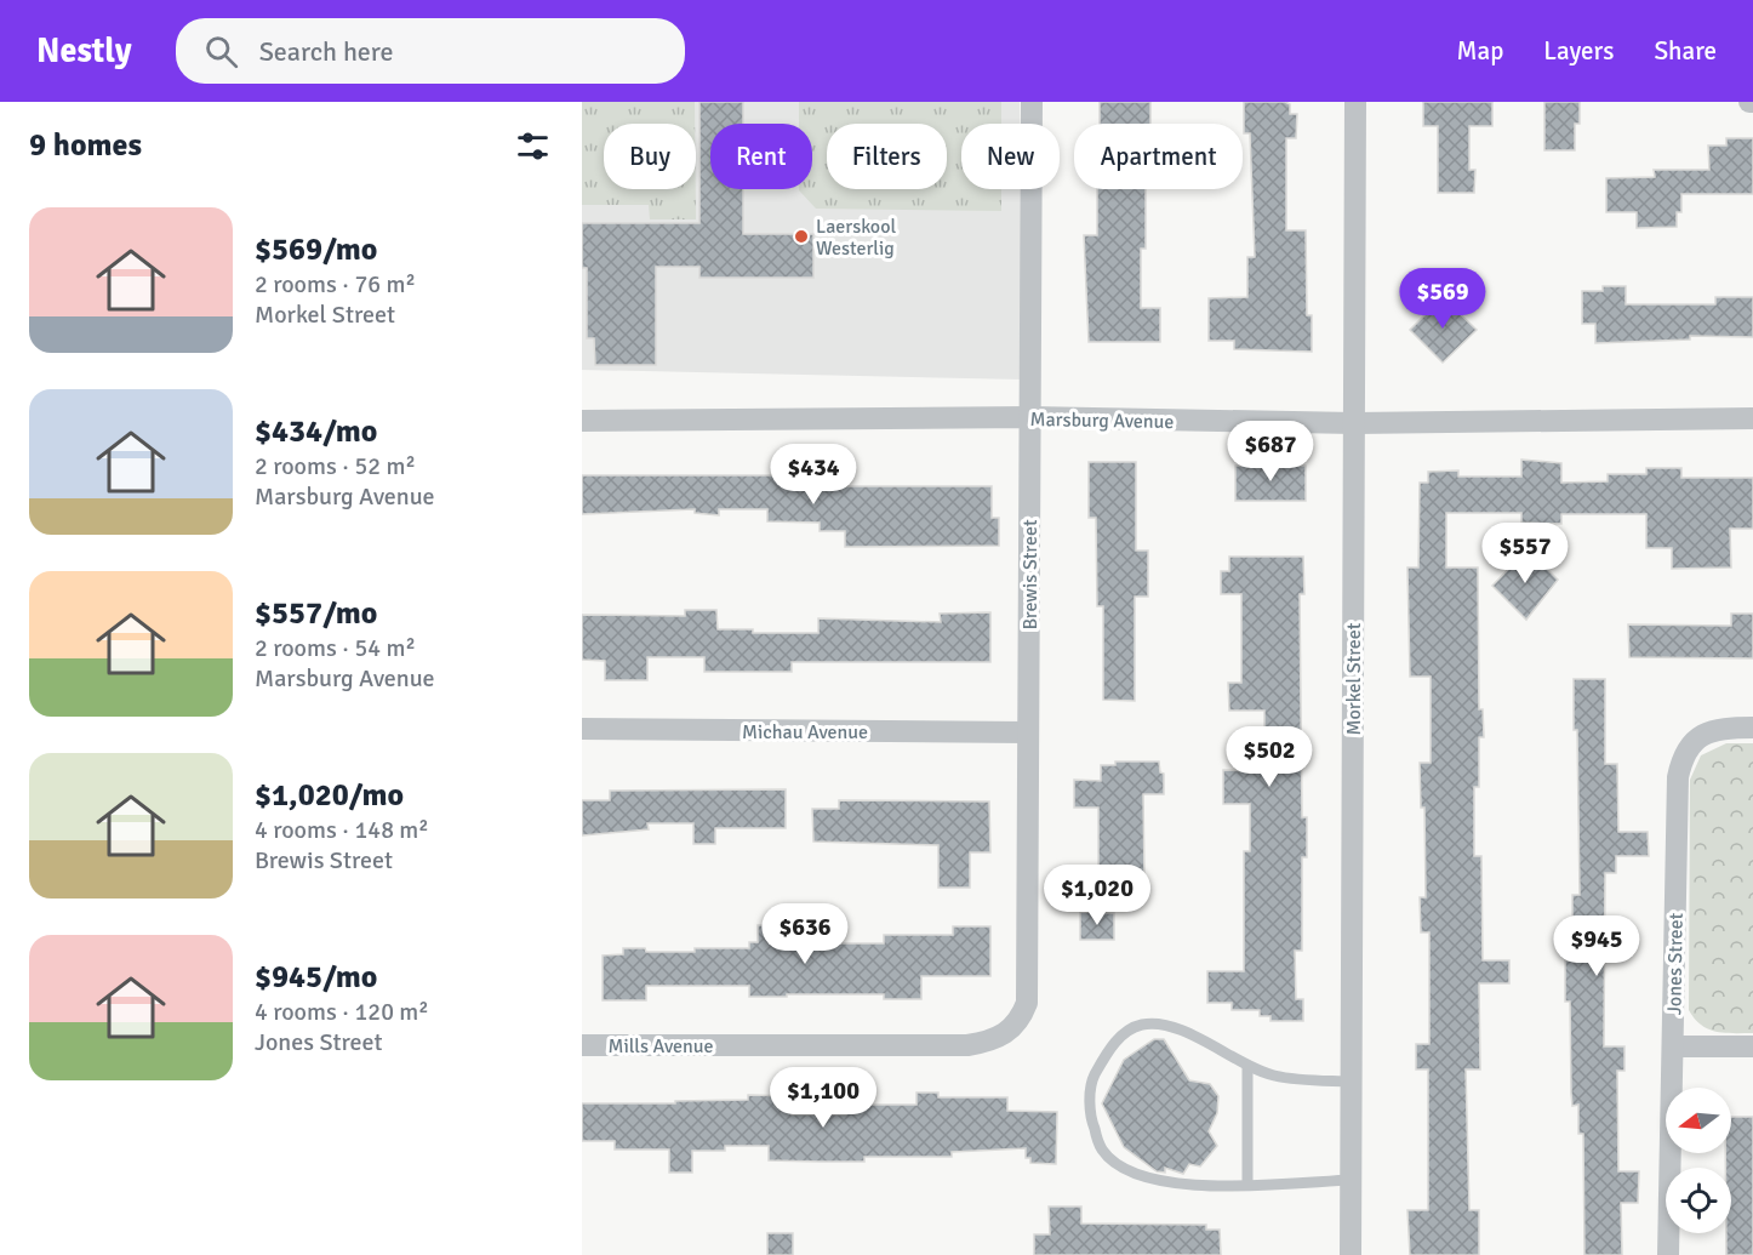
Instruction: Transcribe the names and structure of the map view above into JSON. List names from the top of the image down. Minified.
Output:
{"streets":{"street":["Marsburg Avenue","Brewis Street","Morkel Street","Michau Avenue","Jones Street","Mills Avenue"]},"crossings":[["Marsburg Avenue","Brewis Street"],["Marsburg Avenue","Morkel Street"],["Brewis Street","Michau Avenue"],["Brewis Street","Mills Avenue"]],"places":["Laerskool Westerlig"],"north":"left","page":{"header":"Nestly","search":"Search here","nav":["Map","Layers","Share"],"heading":"9 homes","chip":["Buy","Rent","Filters","New","Apartment"],"list":[{"name":"$569/mo","note":"2 rooms · 76 m² · Morkel Street"},{"name":"$434/mo","note":"2 rooms · 52 m² · Marsburg Avenue"},{"name":"$557/mo","note":"2 rooms · 54 m² · Marsburg Avenue"},{"name":"$1,020/mo","note":"4 rooms · 148 m² · Brewis Street"},{"name":"$945/mo","note":"4 rooms · 120 m² · Jones Street"}],"price":["$569","$687","$434","$557","$502","$1,020","$636","$945","$1,100"]}}
